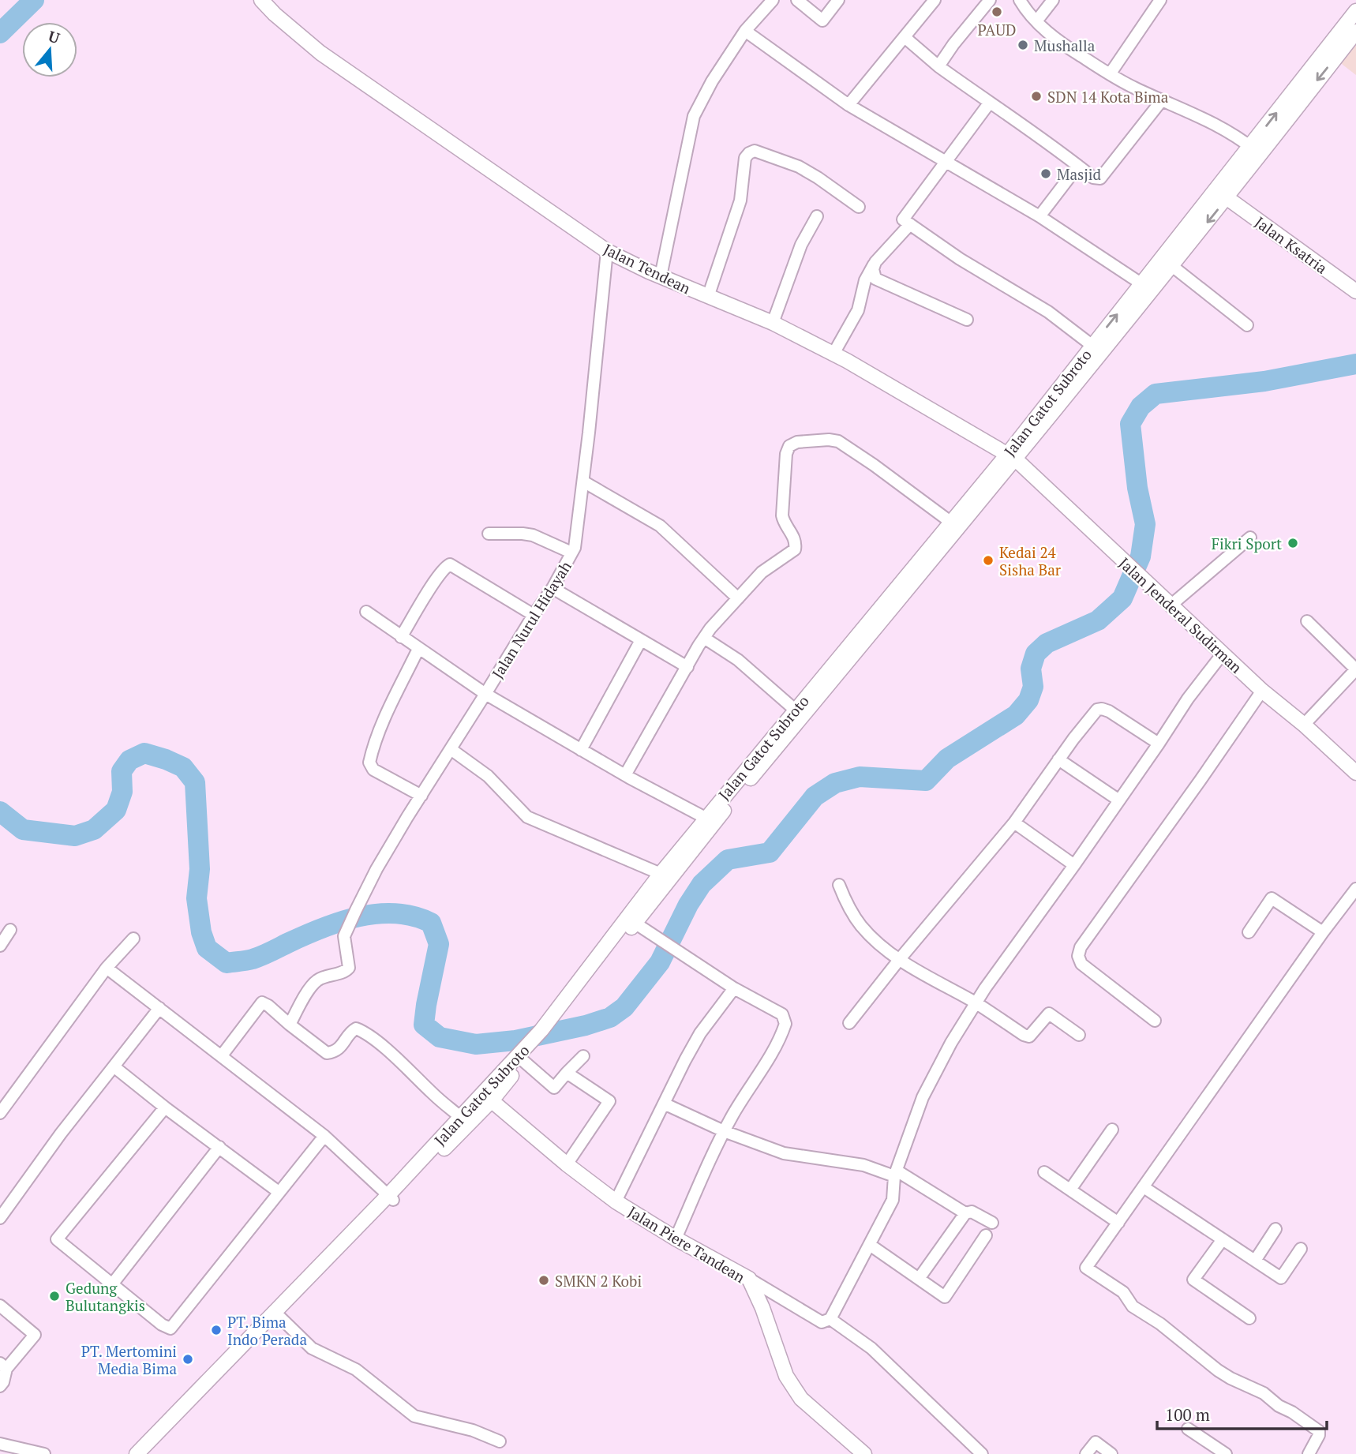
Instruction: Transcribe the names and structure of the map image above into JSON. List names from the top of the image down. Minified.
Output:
{"streets":{"street":["Jalan Ksatria","Jalan Tendean","Jalan Gatot Subroto","Jalan Jenderal Sudirman","Jalan Nurul Hidayah","Jalan Piere Tandean"]},"crossings":[["Jalan Ksatria","Jalan Gatot Subroto"],["Jalan Tendean","Jalan Gatot Subroto"],["Jalan Tendean","Jalan Jenderal Sudirman"],["Jalan Tendean","Jalan Nurul Hidayah"],["Jalan Gatot Subroto","Jalan Jenderal Sudirman"],["Jalan Gatot Subroto","Jalan Nurul Hidayah"],["Jalan Gatot Subroto","Jalan Piere Tandean"]],"places":["PAUD","Mushalla","SDN 14 Kota Bima","Masjid","Fikri Sport","Kedai 24 Sisha Bar","SMKN 2 Kobi","Gedung Bulutangkis","PT. Bima Indo Perada","PT. Mertomini Media Bima"],"scale_bar":"100 m","north":"top"}
